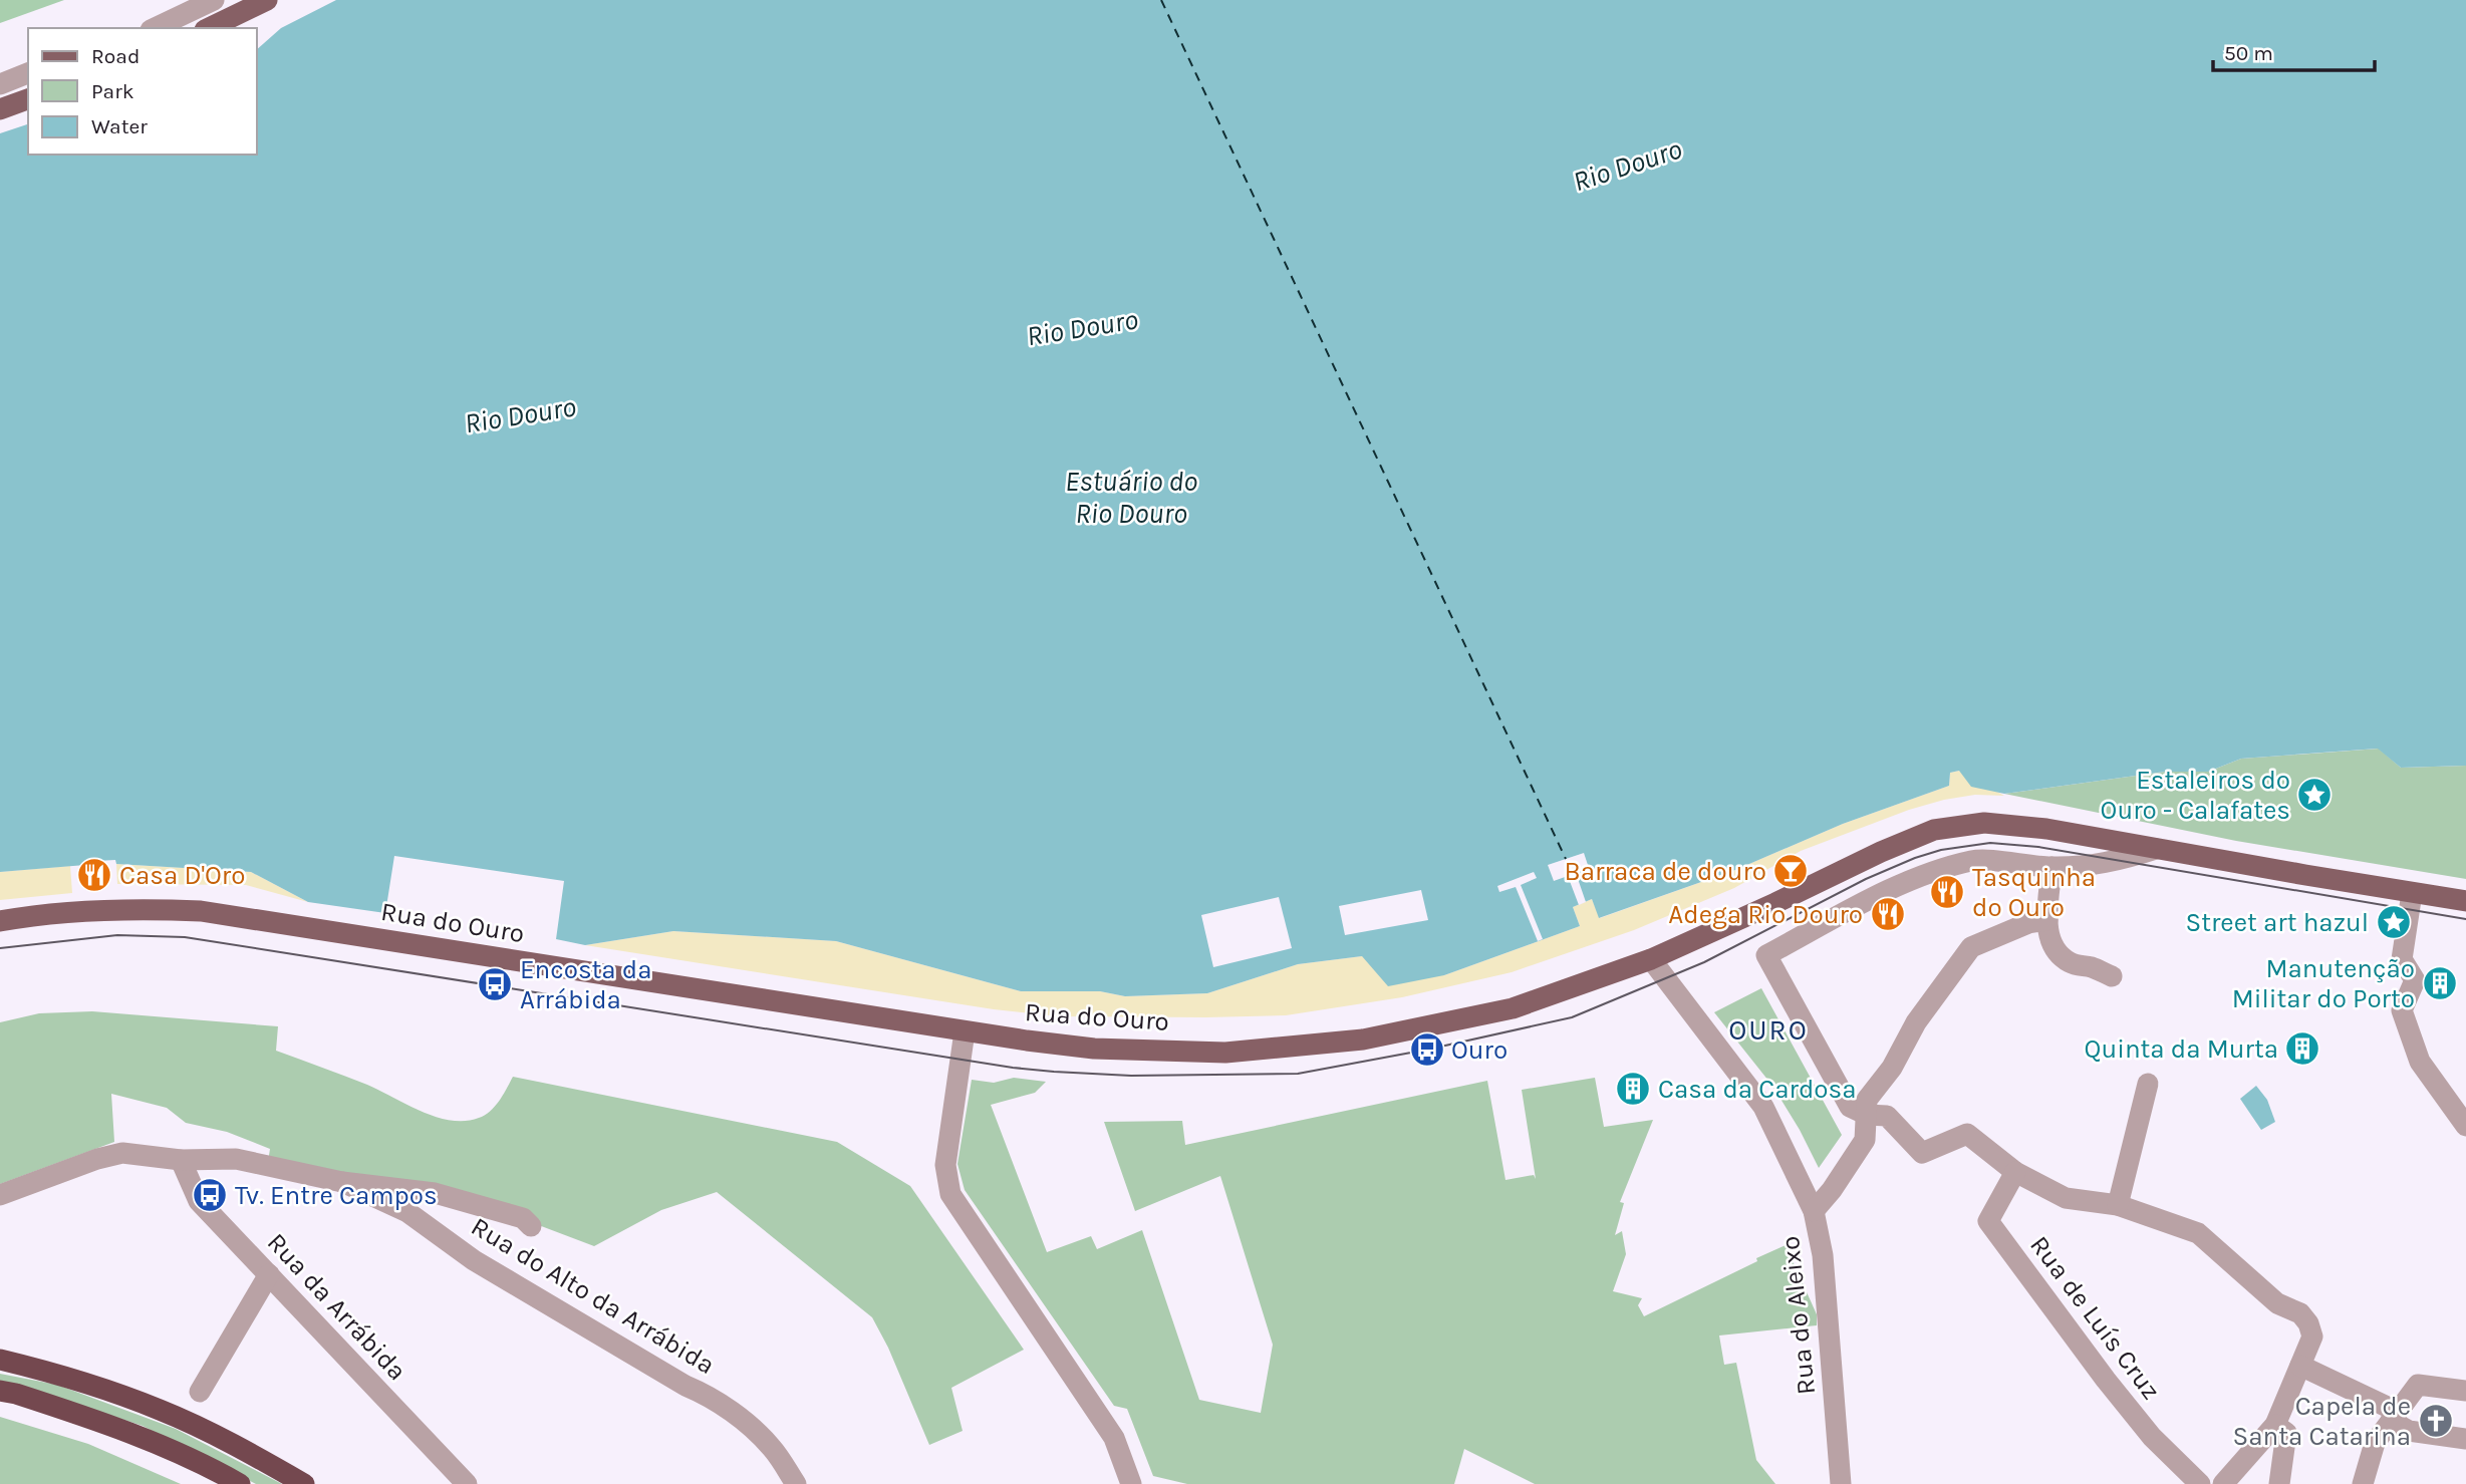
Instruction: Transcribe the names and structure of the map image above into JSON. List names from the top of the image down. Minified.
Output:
{"streets":{"main road":["Rua do Ouro"],"street":["Rua do Alto da Arrábida","Rua da Arrábida","Rua do Aleixo","Rua de Luís Cruz"]},"crossings":[["Rua do Ouro","Rua do Aleixo"],["Rua do Alto da Arrábida","Rua da Arrábida"]],"districts":["OURO"],"water":["Rio Douro","Estuário do Rio Douro"],"places":{"place":["Estaleiros do Ouro - Calafates","Street art hazul"],"bar":["Barraca de douro"],"restaurant":["Casa D'Oro","Tasquinha do Ouro","Adega Rio Douro"],"building":["Manutenção Militar do Porto","Quinta da Murta","Casa da Cardosa"],"bus stop":["Encosta da Arrábida","Ouro","Tv. Entre Campos"],"church":["Capela de Santa Catarina"]},"legend":["Road","Park","Water"],"scale_bar":"50 m"}
